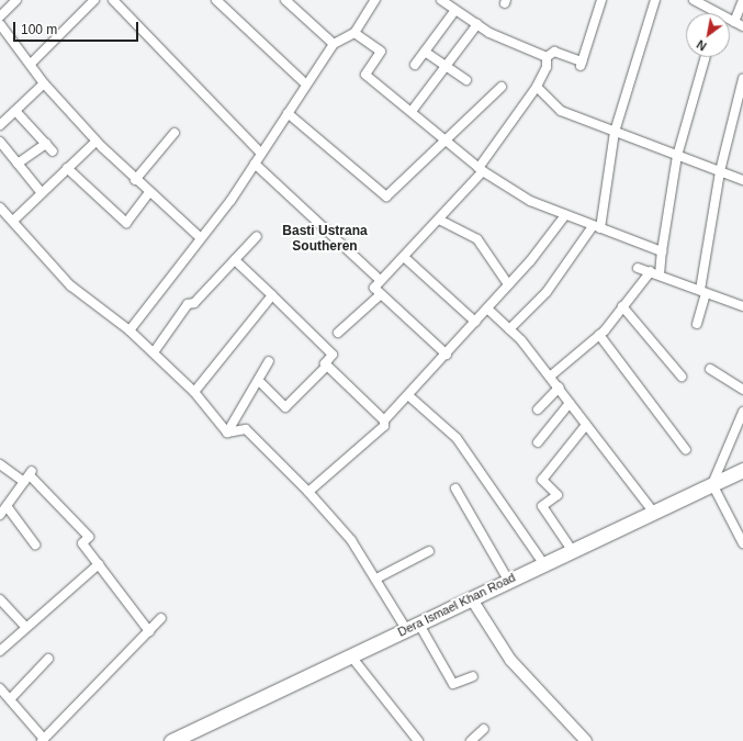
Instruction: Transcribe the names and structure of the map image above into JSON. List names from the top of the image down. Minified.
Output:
{"streets":{"highway":["Dera Ismael Khan Road"]},"districts":["Basti Ustrana Southeren"],"scale_bar":"100 m","north":"bottom left"}
